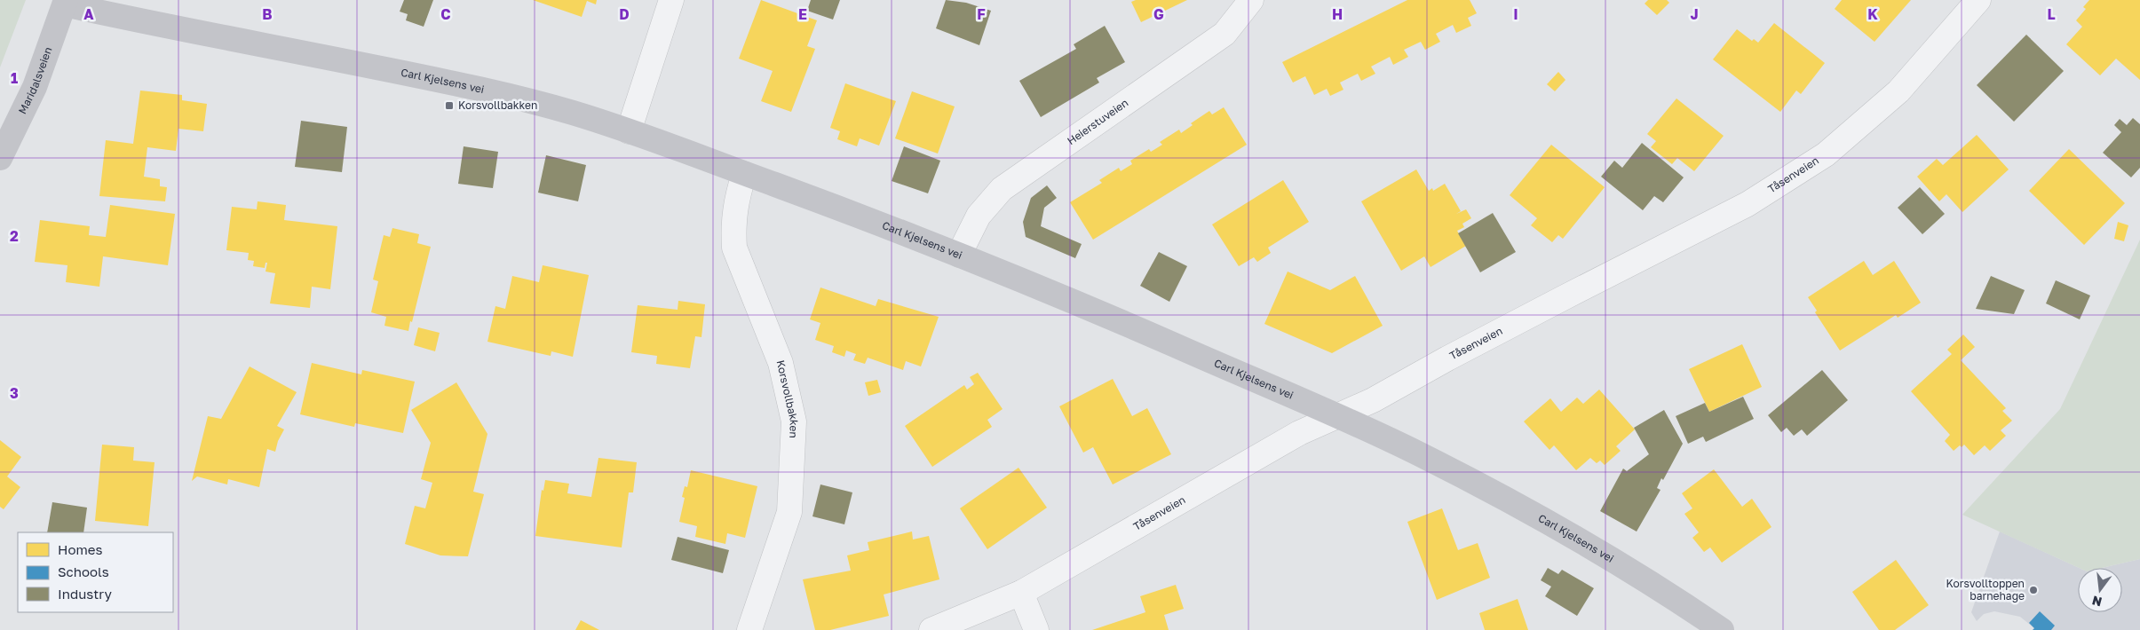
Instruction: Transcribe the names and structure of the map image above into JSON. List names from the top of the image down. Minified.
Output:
{"streets":{"main road":["Maridalsveien","Carl Kjelsens vei"],"street":["Heierstuveien","Tåsenveien","Korsvollbakken"]},"crossings":[["Maridalsveien","Carl Kjelsens vei"],["Carl Kjelsens vei","Heierstuveien"],["Carl Kjelsens vei","Tåsenveien"],["Carl Kjelsens vei","Korsvollbakken"]],"places":{"transit":["Korsvollbakken"],"other":["Korsvolltoppen barnehage"]},"legend":["Homes","Schools","Industry"],"north":"bottom","grid":{"columns":["A","B","C","D","E","F","G","H","I","J","K","L"],"rows":["1","2","3"]}}
